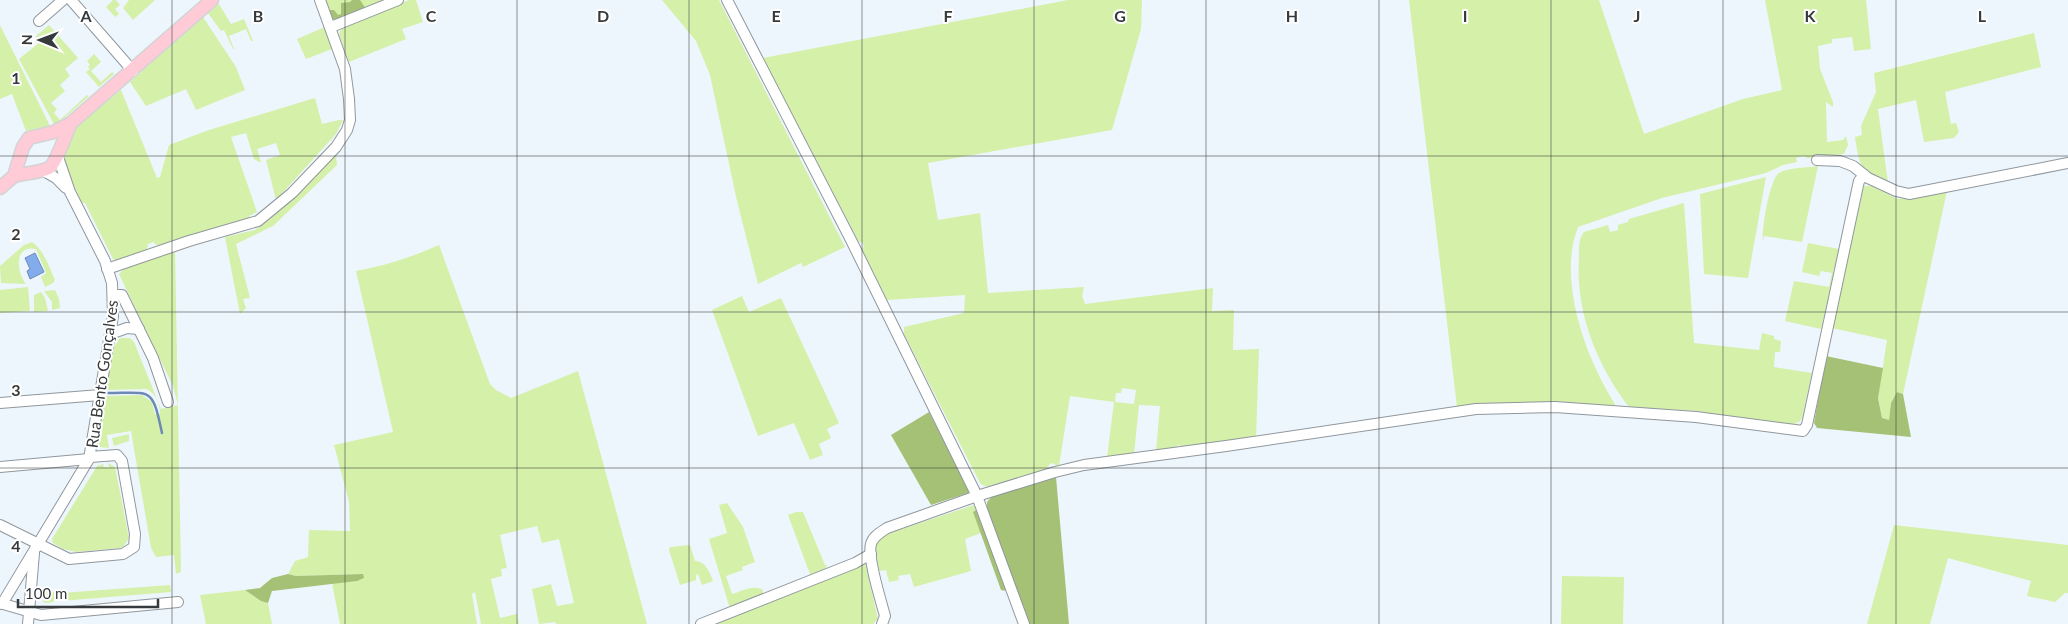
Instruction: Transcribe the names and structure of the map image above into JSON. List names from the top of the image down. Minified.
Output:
{"streets":{"street":["Rua Bento Gonçalves"]},"scale_bar":"100 m","north":"left","grid":{"columns":["A","B","C","D","E","F","G","H","I","J","K","L"],"rows":["1","2","3","4"]}}
